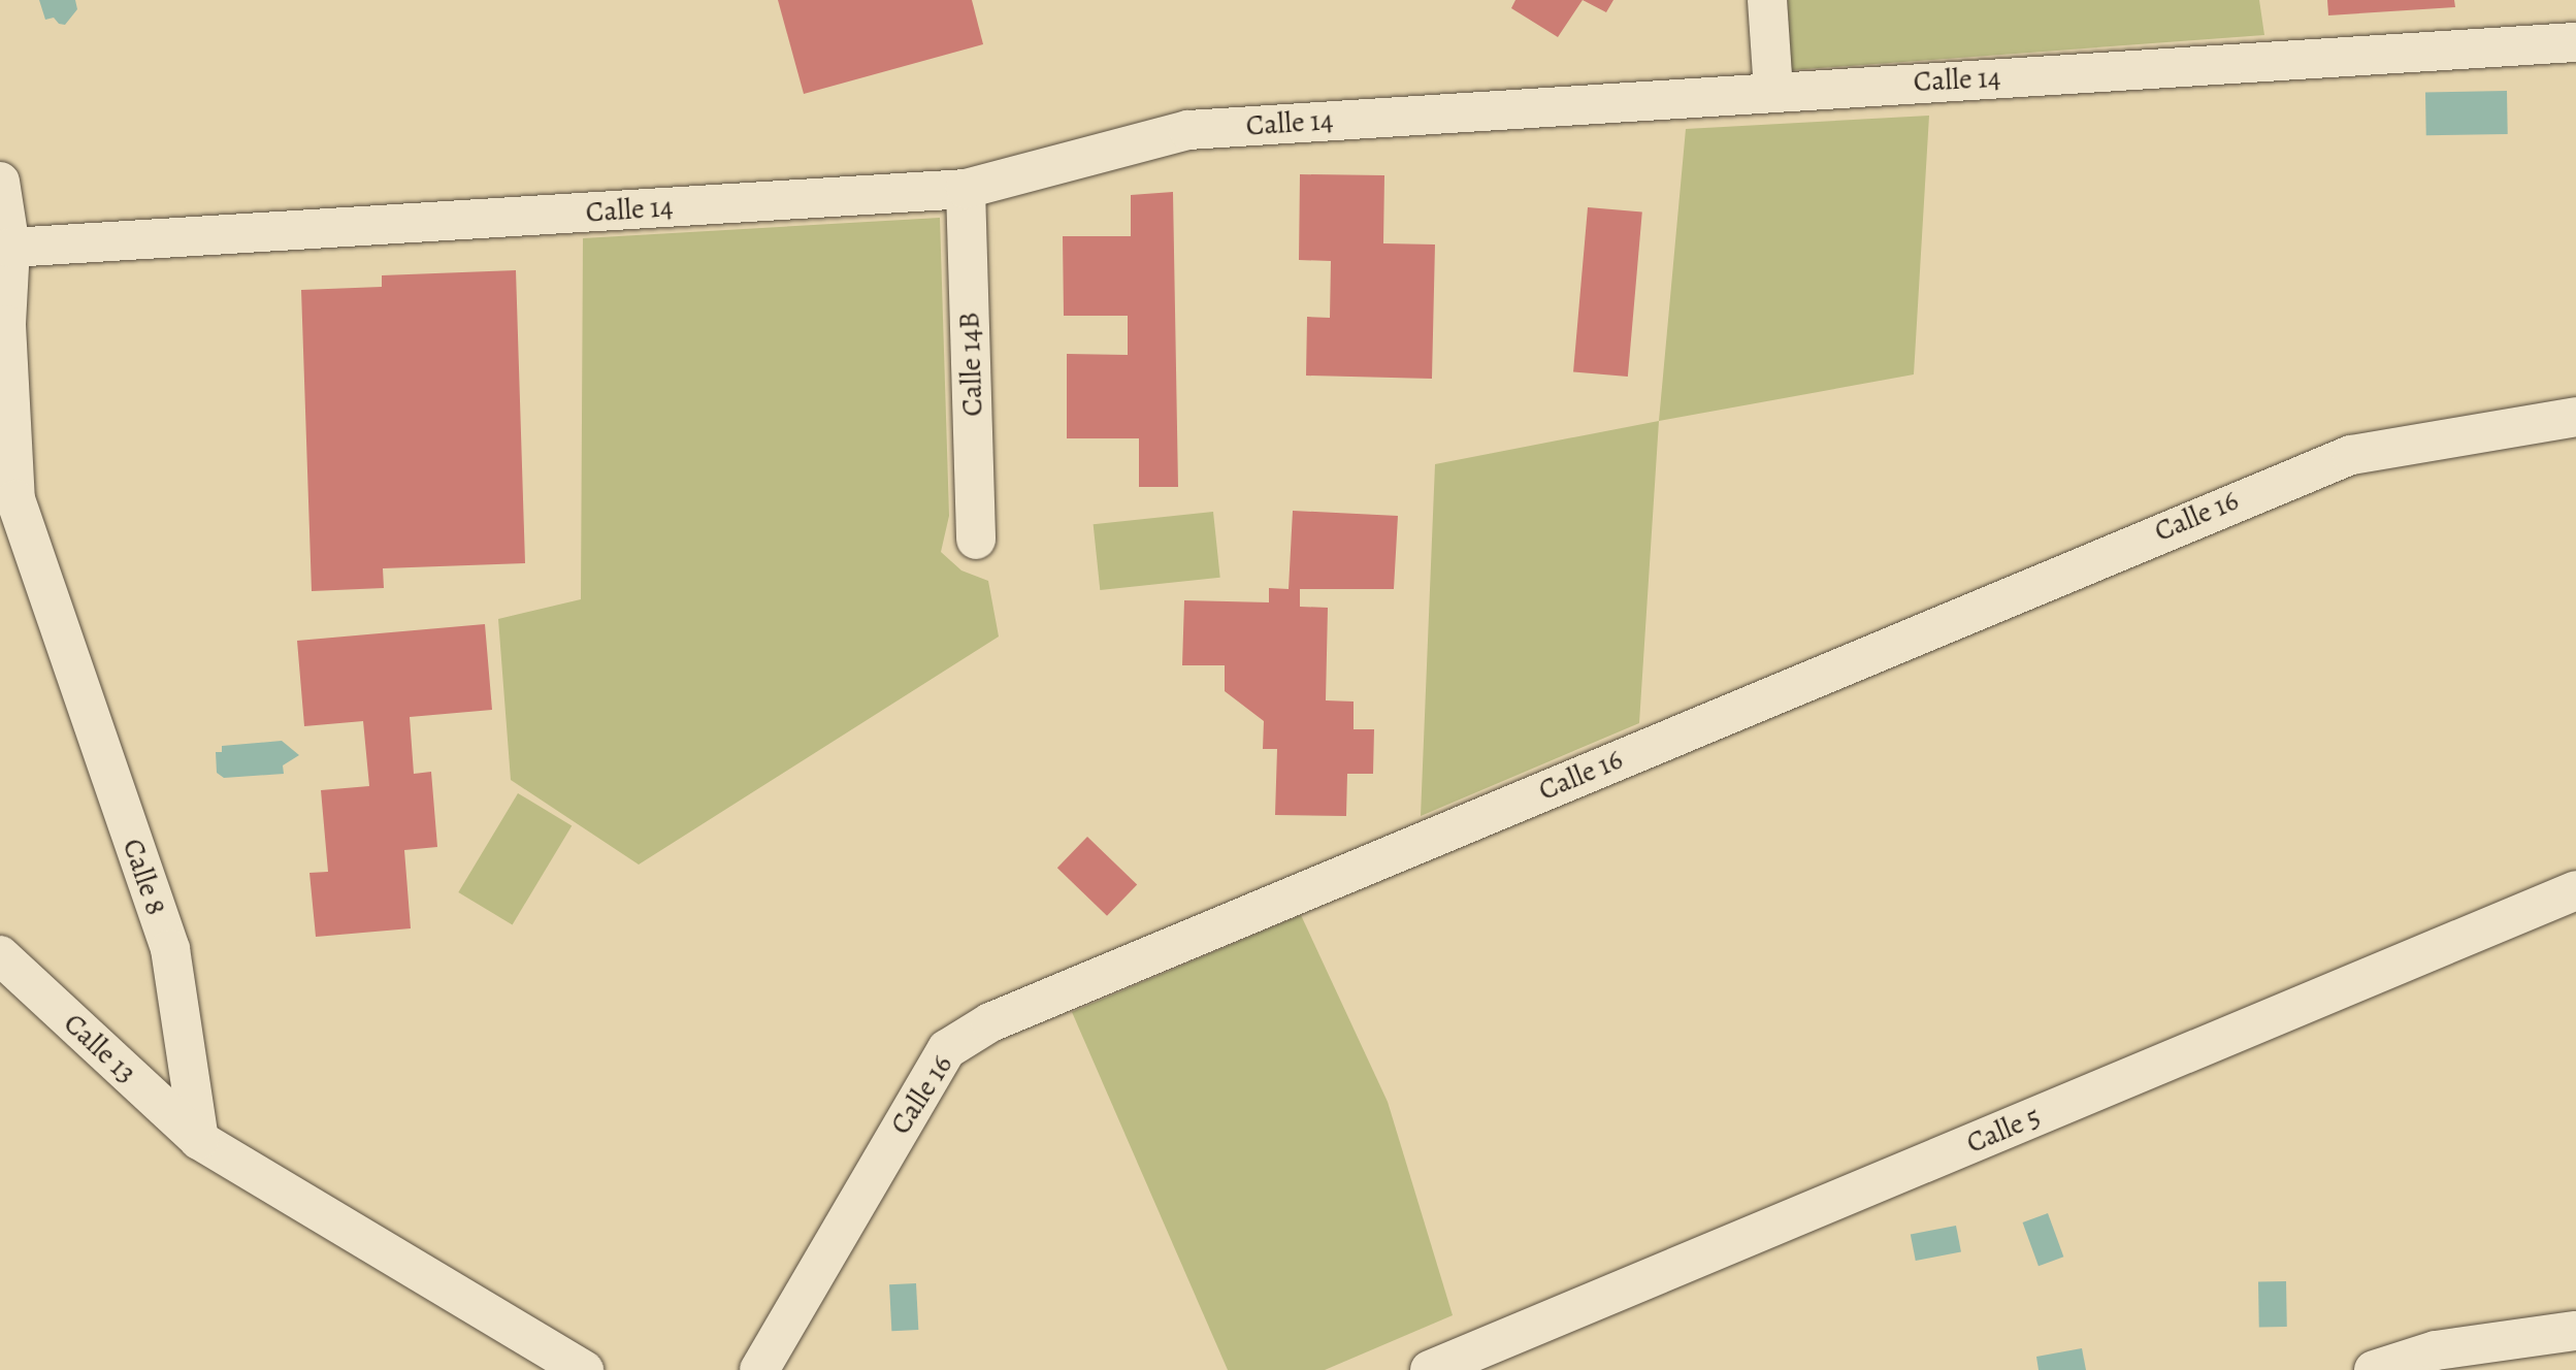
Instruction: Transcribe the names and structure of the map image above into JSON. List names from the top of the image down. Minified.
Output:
{"streets":{"street":["Calle 14","Calle 14B","Calle 16","Calle 8","Calle 13","Calle 5"]},"crossings":[["Calle 14","Calle 14B"],["Calle 14","Calle 8"],["Calle 8","Calle 13"]]}
